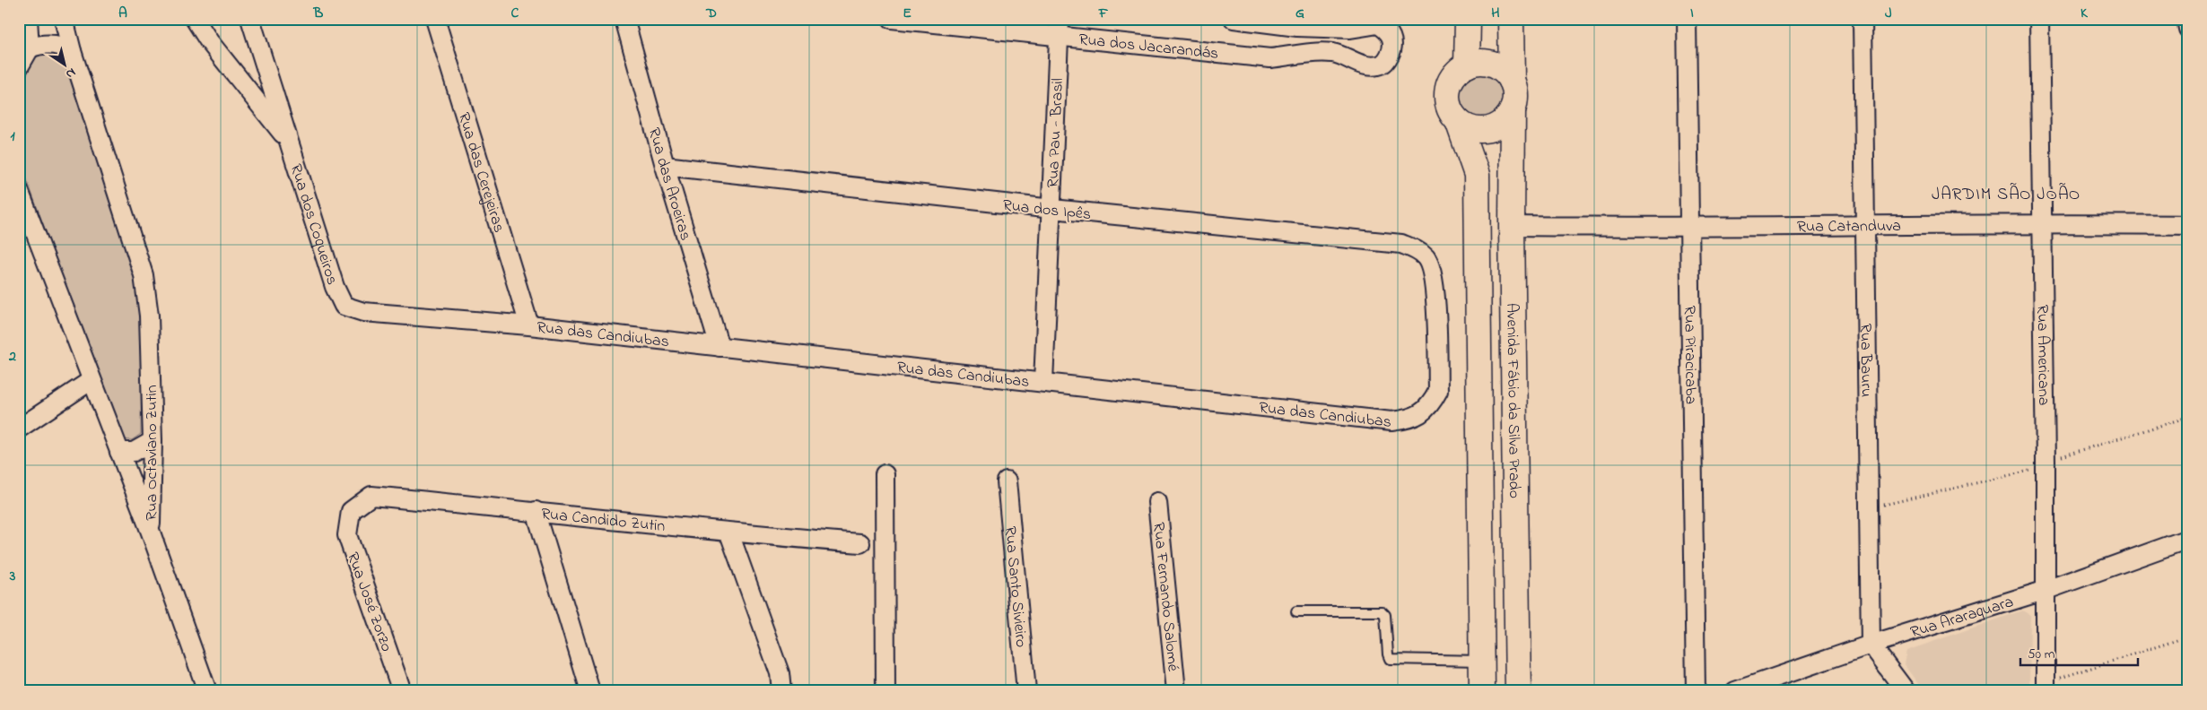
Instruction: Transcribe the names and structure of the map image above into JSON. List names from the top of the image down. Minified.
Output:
{"streets":{"main road":["Avenida Fábio da Silva Prado"],"street":["Rua dos Jacarandás","Rua Pau - Brasil","Rua das Cerejeiras","Rua das Aroeiras","Rua dos Ipês","Rua dos Coqueiros","Rua Catanduva","Rua das Candiubas","Rua Piracicaba","Rua Americana","Rua Bauru","Rua Octaviano Zutin","Rua Candido Zutin","Rua Santo Sivieiro","Rua Fernando Salomé","Rua José Zorzo","Rua Araraquara"]},"crossings":[["Rua dos Jacarandás","Rua Pau - Brasil"],["Rua Pau - Brasil","Rua dos Ipês"],["Rua Pau - Brasil","Rua das Candiubas"],["Rua das Cerejeiras","Rua das Candiubas"],["Rua das Aroeiras","Rua dos Ipês"],["Rua das Aroeiras","Rua das Candiubas"],["Rua dos Ipês","Rua das Candiubas"],["Rua dos Coqueiros","Rua das Candiubas"],["Rua Catanduva","Rua Piracicaba"],["Rua Catanduva","Rua Americana"],["Rua Catanduva","Rua Bauru"],["Rua Catanduva","Avenida Fábio da Silva Prado"],["Rua Americana","Rua Araraquara"],["Rua Bauru","Rua Araraquara"],["Rua Candido Zutin","Rua José Zorzo"]],"districts":["JARDIM SÃO JOÃO"],"scale_bar":"50 m","north":"bottom right","grid":{"columns":["A","B","C","D","E","F","G","H","I","J","K"],"rows":["1","2","3"]}}
